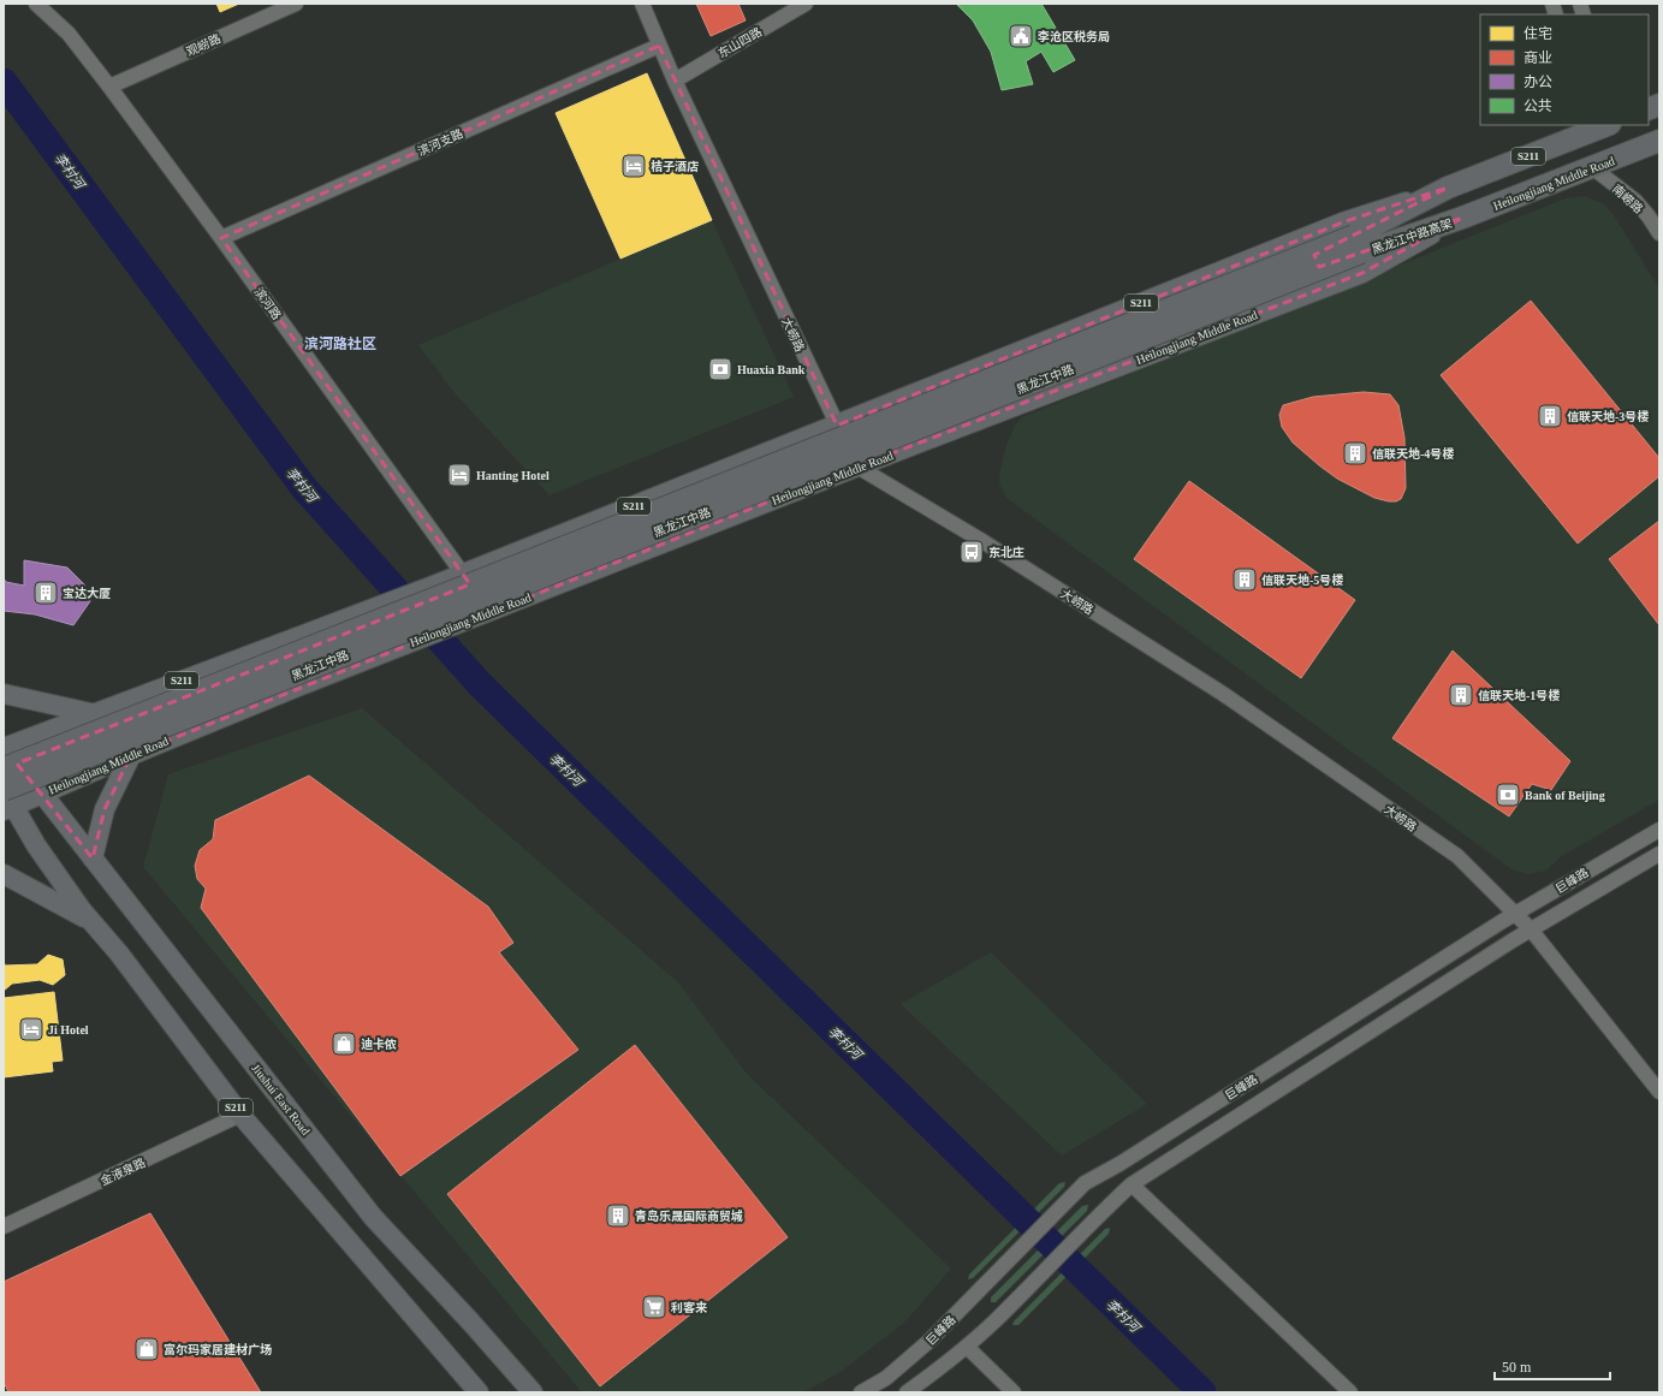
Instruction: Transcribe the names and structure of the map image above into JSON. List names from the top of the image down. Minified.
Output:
{"streets":{"highway":["S211","Heilongjiang Middle Road","黑龙江中路高架","黑龙江中路"],"main road":["Jiushui East Road"],"street":["东山四路","观崂路","滨河支路","南崂路","滨河路","大崂路","巨峰路","金液泉路"]},"crossings":[["东山四路","大崂路"],["观崂路","滨河路"],["滨河支路","滨河路"],["滨河支路","大崂路"],["S211","Heilongjiang Middle Road"],["S211","黑龙江中路高架"],["S211","滨河路"],["S211","大崂路"],["S211","黑龙江中路"],["S211","Jiushui East Road"],["S211","金液泉路"],["Heilongjiang Middle Road","南崂路"],["Heilongjiang Middle Road","黑龙江中路高架"],["Heilongjiang Middle Road","滨河路"],["Heilongjiang Middle Road","大崂路"],["Heilongjiang Middle Road","黑龙江中路"],["Heilongjiang Middle Road","Jiushui East Road"],["黑龙江中路高架","黑龙江中路"],["大崂路","巨峰路"]],"districts":["滨河路社区"],"water":["李村河"],"places":{"public building":["李沧区税务局"],"hotel":["桔子酒店","Hanting Hotel","Ji Hotel"],"bank":["Huaxia Bank","Bank of Beijing"],"building":["信联天地-3号楼","信联天地-4号楼","信联天地-5号楼","宝达大厦","信联天地-1号楼","青岛乐晟国际商贸城"],"bus stop":["东北庄"],"shop":["迪卡侬","富尔玛家居建材广场"],"supermarket":["利客来"]},"legend":["住宅","商业","办公","公共"],"scale_bar":"50 m"}
